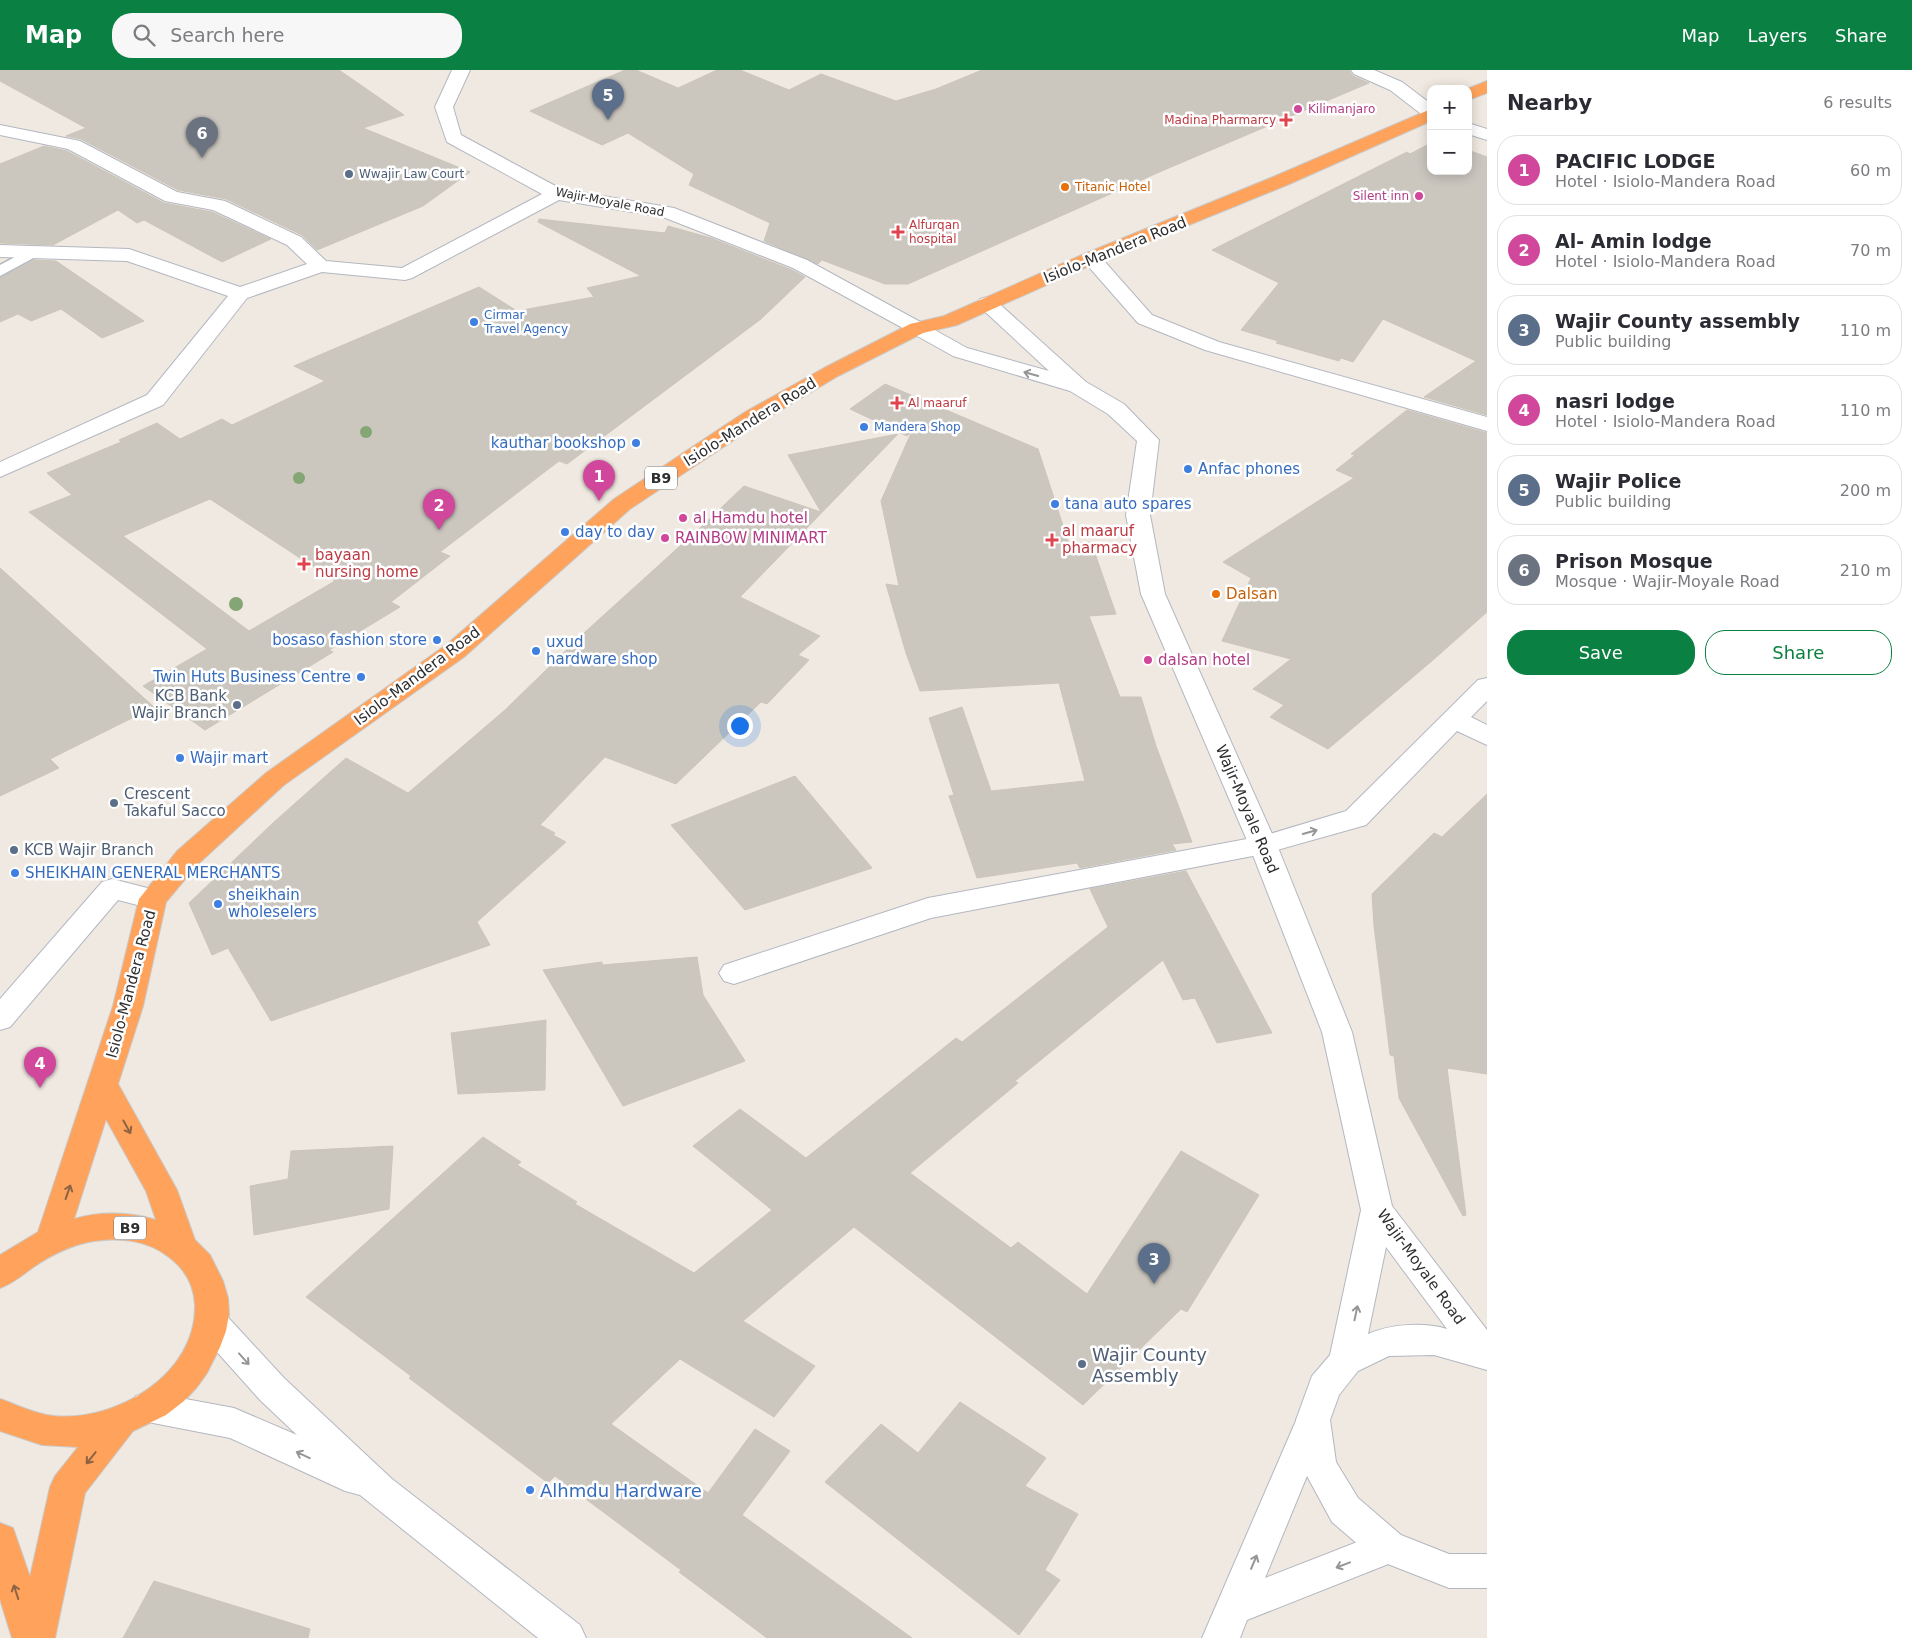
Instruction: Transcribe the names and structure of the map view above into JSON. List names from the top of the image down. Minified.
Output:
{"streets":{"highway":["Isiolo-Mandera Road","B9"],"street":["Wajir-Moyale Road"]},"crossings":[["Wajir-Moyale Road","Isiolo-Mandera Road"],["Isiolo-Mandera Road","B9"]],"places":{"other":["Kilimanjaro","Wwajir Law Court","Titanic Hotel","Silent inn","Cirmar Travel Agency","Mandera Shop","kauthar bookshop","Anfac phones","tana auto spares","al Hamdu hotel","day to day","RAINBOW MINIMART","Dalsan","bosaso fashion store","uxud hardware shop","dalsan hotel","Twin Huts Business Centre","KCB Bank Wajir Branch","Wajir mart","Crescent Takaful Sacco","KCB Wajir Branch","SHEIKHAIN GENERAL MERCHANTS","sheikhain wholeselers","Wajir County Assembly","Alhmdu Hardware"],"health":["Madina Pharmarcy","Alfurqan hospital","Al maaruf","al maaruf pharmacy","bayaan nursing home"]},"page":{"header":"Map","search":"Search here","nav":["Map","Layers","Share"],"heading":["Nearby","6 results"],"pins":["5","6","1","2","4","3"],"map_buttons":["+","−"],"list":[{"mark":"1","name":"PACIFIC LODGE","note":"Hotel · Isiolo-Mandera Road","value":"60 m"},{"mark":"2","name":"Al- Amin lodge","note":"Hotel · Isiolo-Mandera Road","value":"70 m"},{"mark":"3","name":"Wajir County assembly","note":"Public building","value":"110 m"},{"mark":"4","name":"nasri lodge","note":"Hotel · Isiolo-Mandera Road","value":"110 m"},{"mark":"5","name":"Wajir Police","note":"Public building","value":"200 m"},{"mark":"6","name":"Prison Mosque","note":"Mosque · Wajir-Moyale Road","value":"210 m"}],"buttons":["Save","Share"]}}
